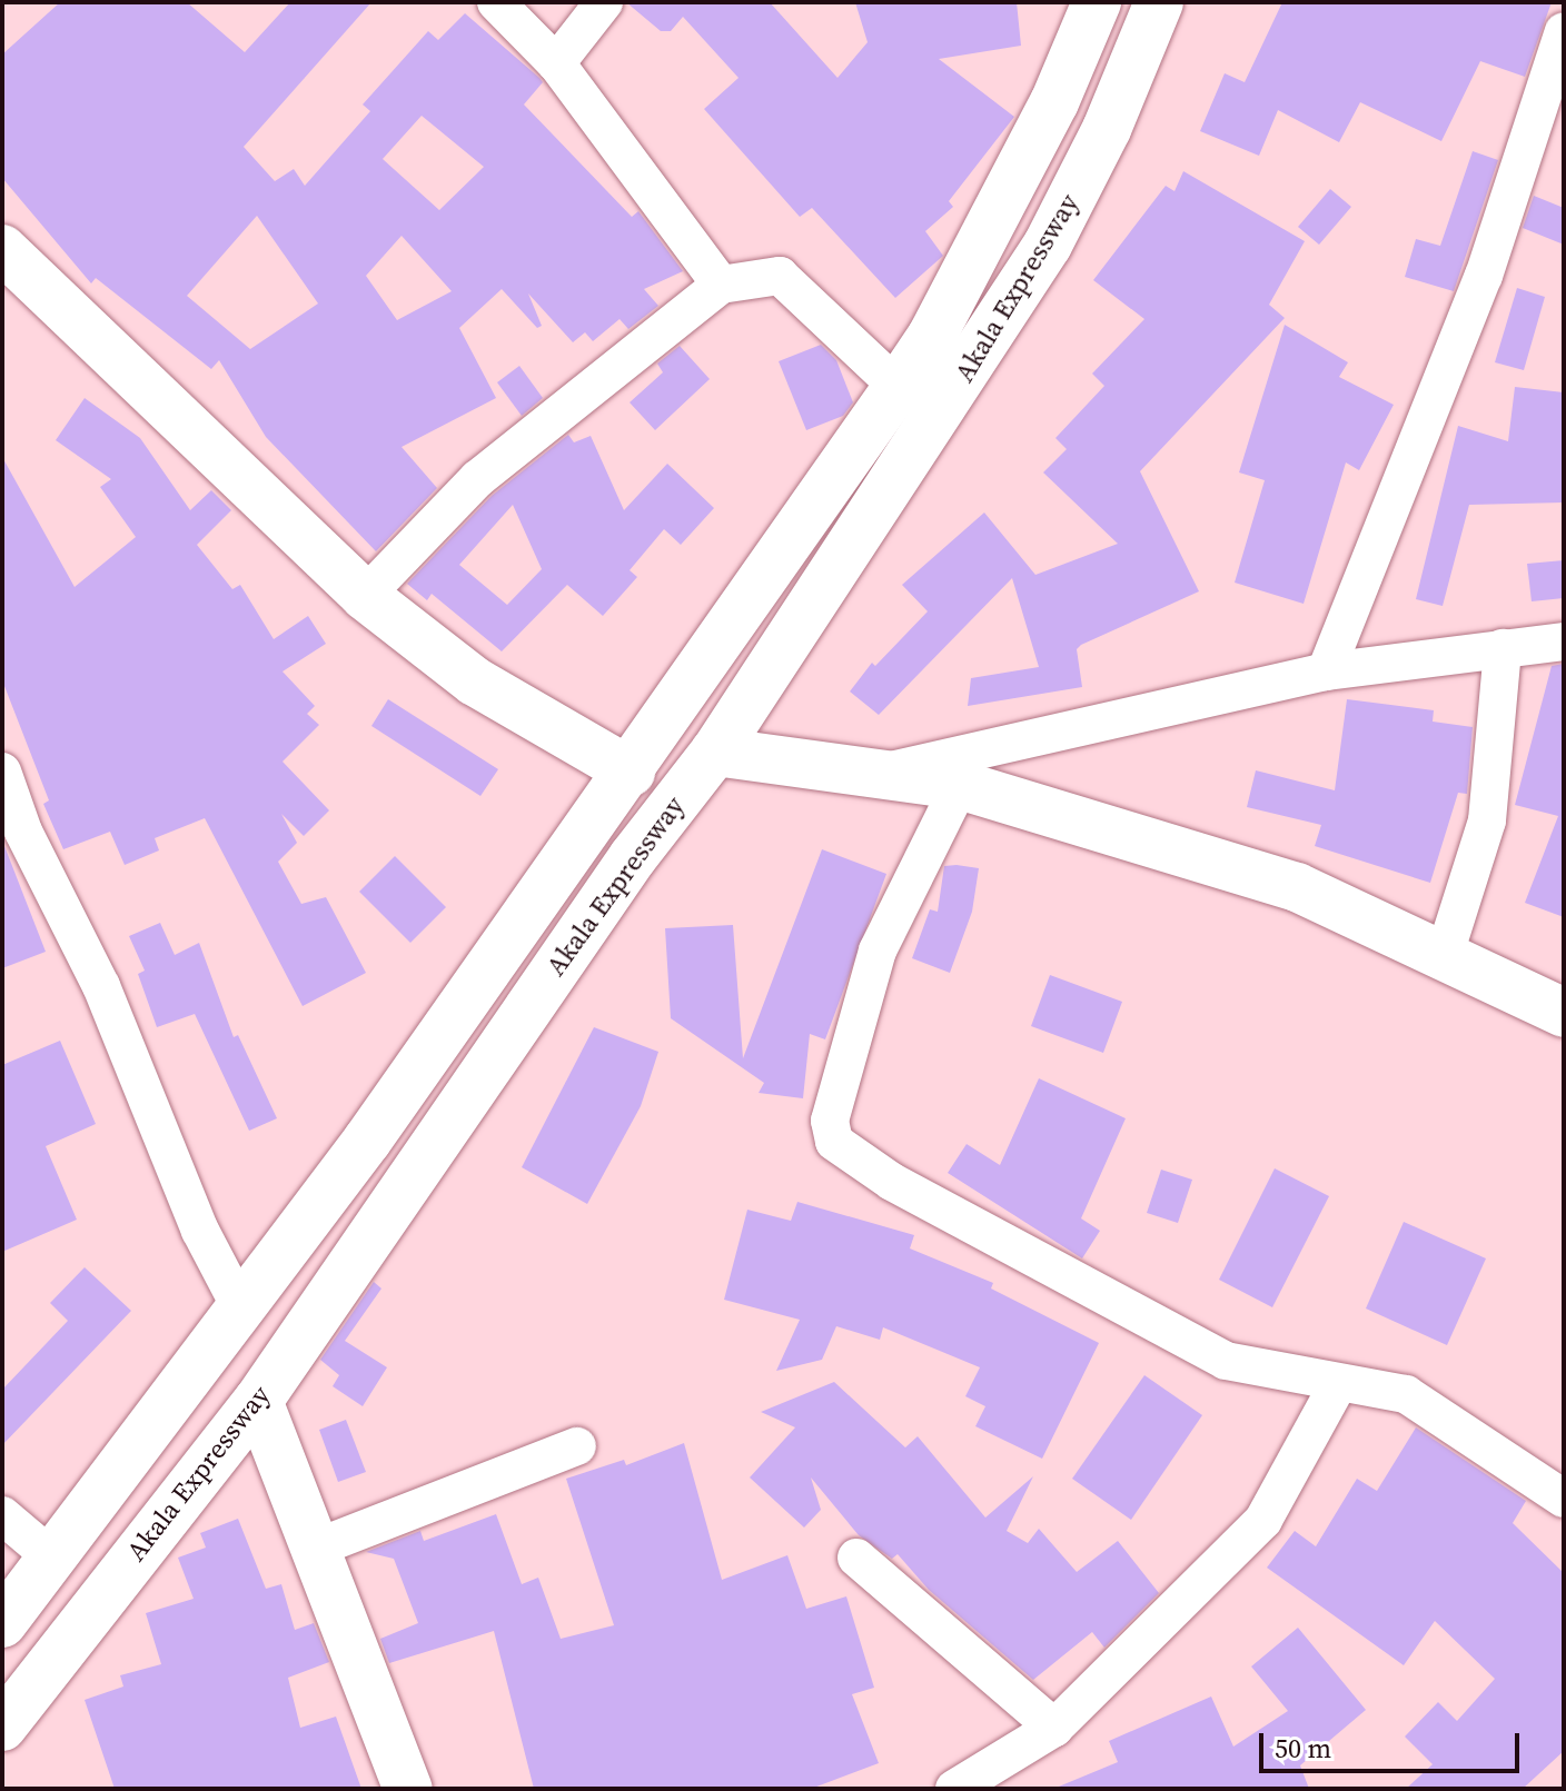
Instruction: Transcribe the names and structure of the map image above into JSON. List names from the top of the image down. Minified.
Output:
{"streets":{"main road":["Akala Expressway"]},"scale_bar":"50 m"}
